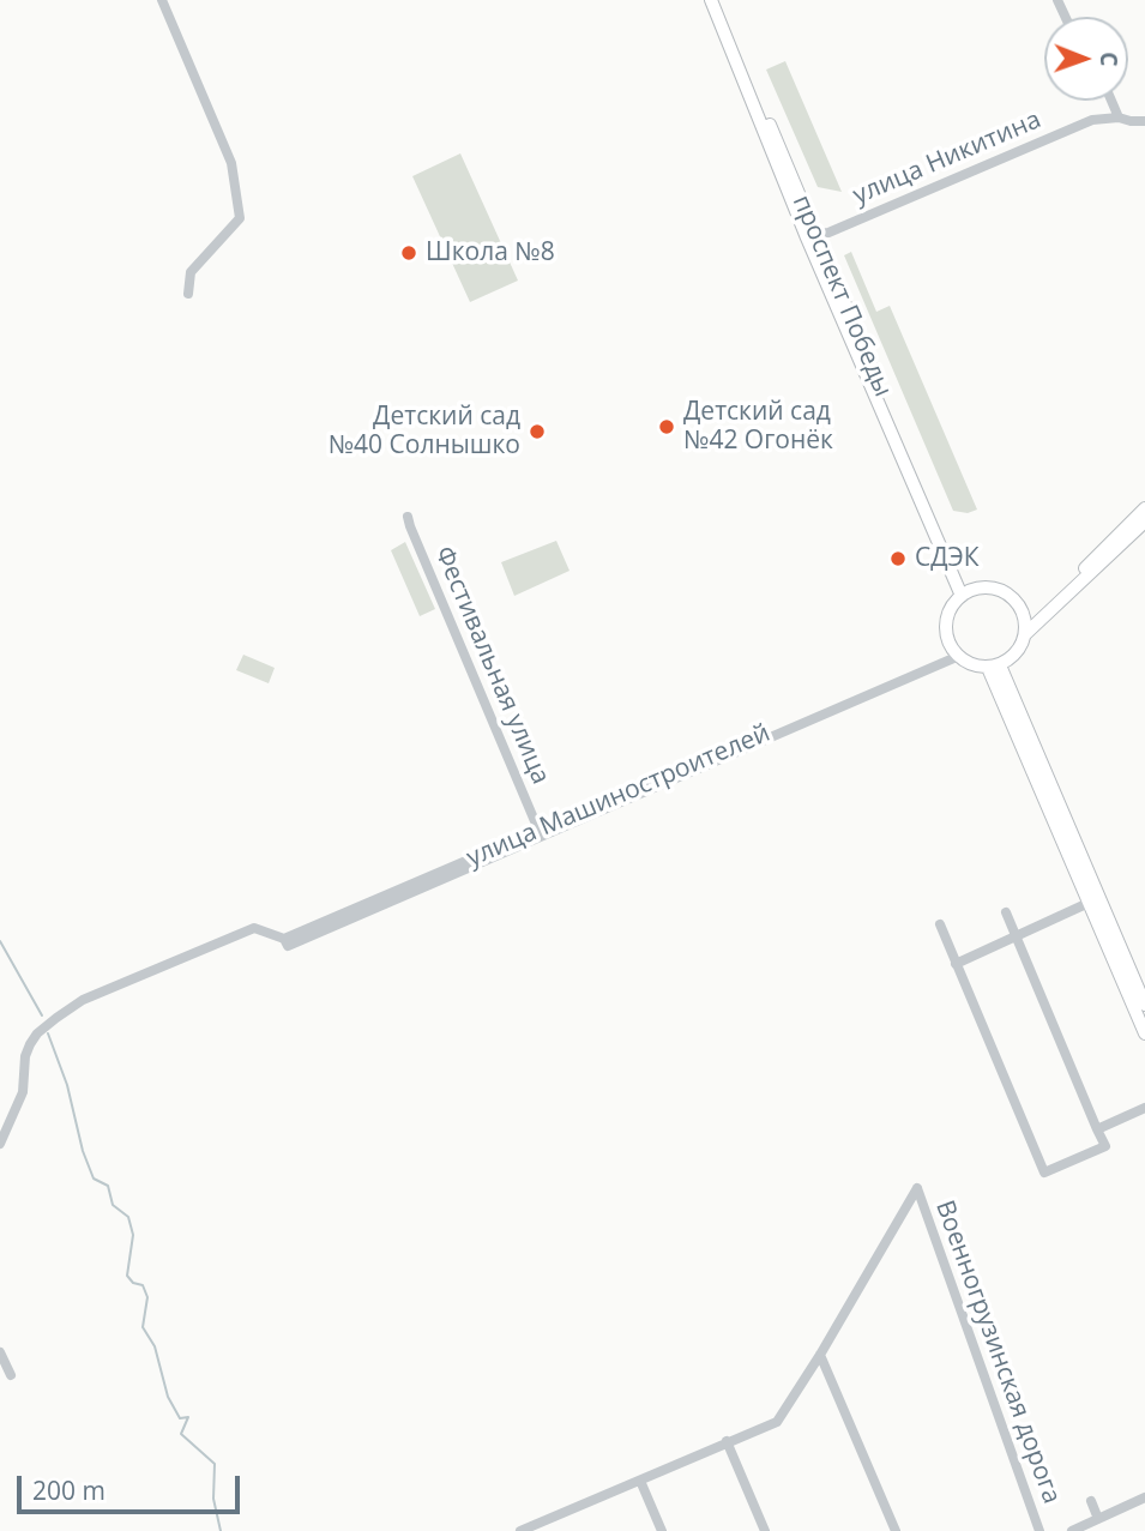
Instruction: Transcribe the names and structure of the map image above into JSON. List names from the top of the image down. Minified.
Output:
{"streets":{"main road":["проспект Победы"],"street":["улица Никитина","Фестивальная улица","улица Машиностроителей","Военногрузинская дорога"]},"crossings":[["улица Никитина","проспект Победы"],["проспект Победы","улица Машиностроителей"],["Фестивальная улица","улица Машиностроителей"]],"places":["Школа №8","Детский сад №42 Огонёк","Детский сад №40 Солнышко","СДЭК"],"scale_bar":"200 m","north":"right"}
